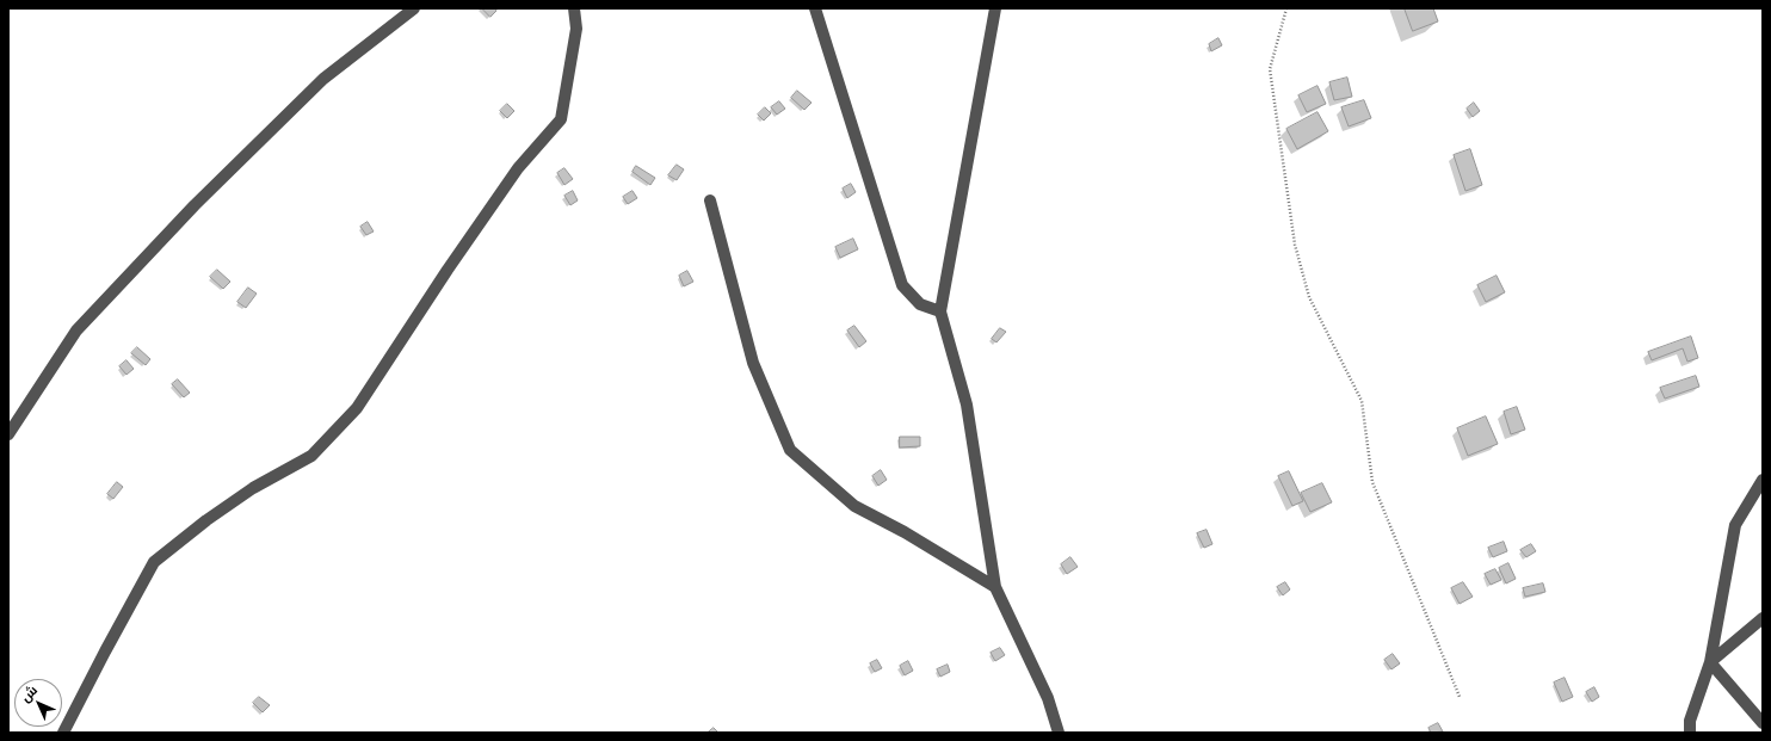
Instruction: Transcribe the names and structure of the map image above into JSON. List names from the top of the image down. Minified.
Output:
{"north":"top left"}
